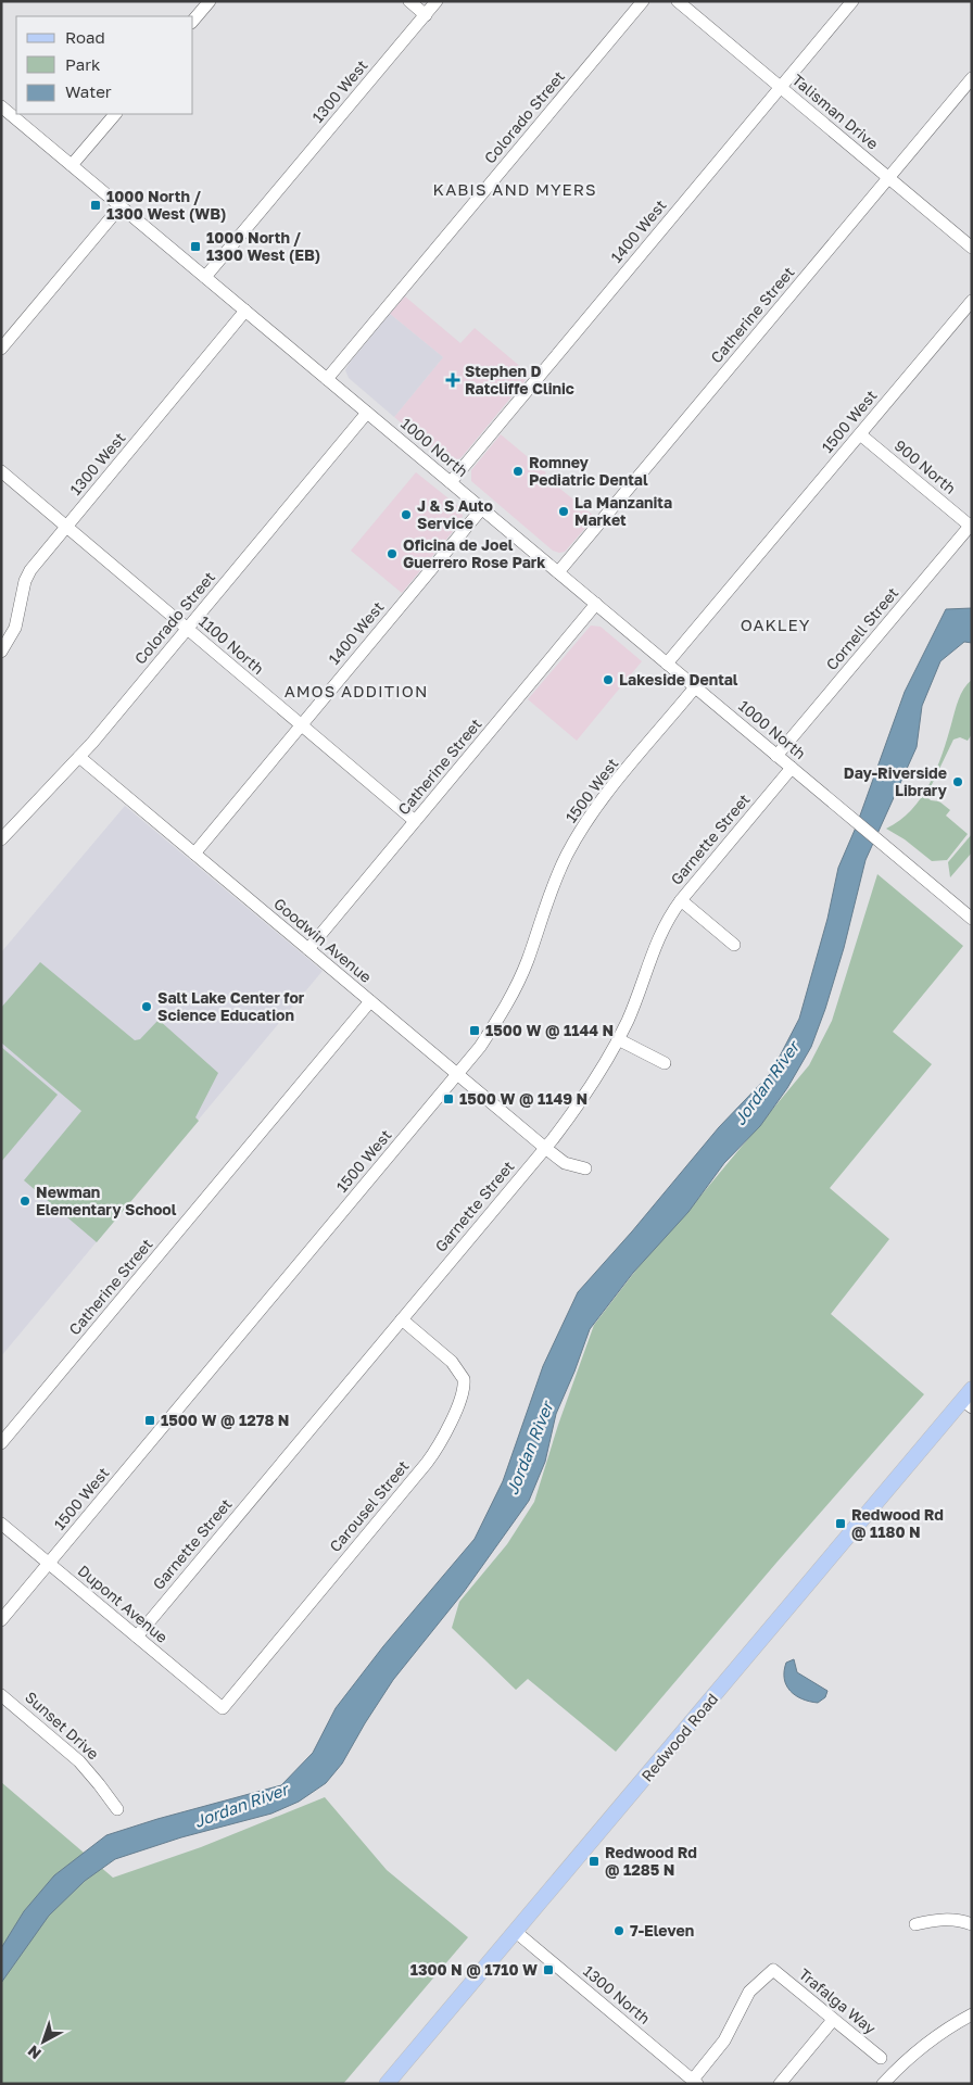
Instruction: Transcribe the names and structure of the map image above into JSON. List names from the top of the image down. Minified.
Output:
{"streets":{"main road":["Redwood Road"],"street":["1300 West","Talisman Drive","Colorado Street","1400 West","Catherine Street","1500 West","1000 North","900 North","Cornell Street","1100 North","Garnette Street","Goodwin Avenue","Carousel Street","Dupont Avenue","Sunset Drive","1300 North","Trafalga Way"]},"crossings":[["1300 West","1000 North"],["1300 West","1100 North"],["Talisman Drive","1400 West"],["Talisman Drive","Catherine Street"],["Colorado Street","1000 North"],["Colorado Street","1100 North"],["Colorado Street","Goodwin Avenue"],["1400 West","1000 North"],["1400 West","1100 North"],["1400 West","Goodwin Avenue"],["Catherine Street","1000 North"],["Catherine Street","1100 North"],["Catherine Street","Goodwin Avenue"],["1500 West","1000 North"],["1500 West","900 North"],["1500 West","Goodwin Avenue"],["1500 West","Dupont Avenue"],["1000 North","Cornell Street"],["1000 North","Garnette Street"],["900 North","Cornell Street"],["Garnette Street","Goodwin Avenue"],["Garnette Street","Carousel Street"],["Garnette Street","Dupont Avenue"],["Carousel Street","Dupont Avenue"],["Redwood Road","1300 North"],["1300 North","Trafalga Way"]],"districts":["KABIS AND MYERS","OAKLEY","AMOS ADDITION"],"water":["Jordan River"],"places":{"transit":["1000 North / 1300 West (WB)","1000 North / 1300 West (EB)","1500 W @ 1144 N","1500 W @ 1149 N","1500 W @ 1278 N","Redwood Rd @ 1180 N","Redwood Rd @ 1285 N","1300 N @ 1710 W"],"health":["Stephen D Ratcliffe Clinic"],"other":["Romney Pediatric Dental","La Manzanita Market","J & S Auto Service","Oficina de Joel Guerrero Rose Park","Lakeside Dental","Day-Riverside Library","Salt Lake Center for Science Education","Newman Elementary School","7-Eleven"]},"legend":["Road","Park","Water"],"north":"bottom left"}
